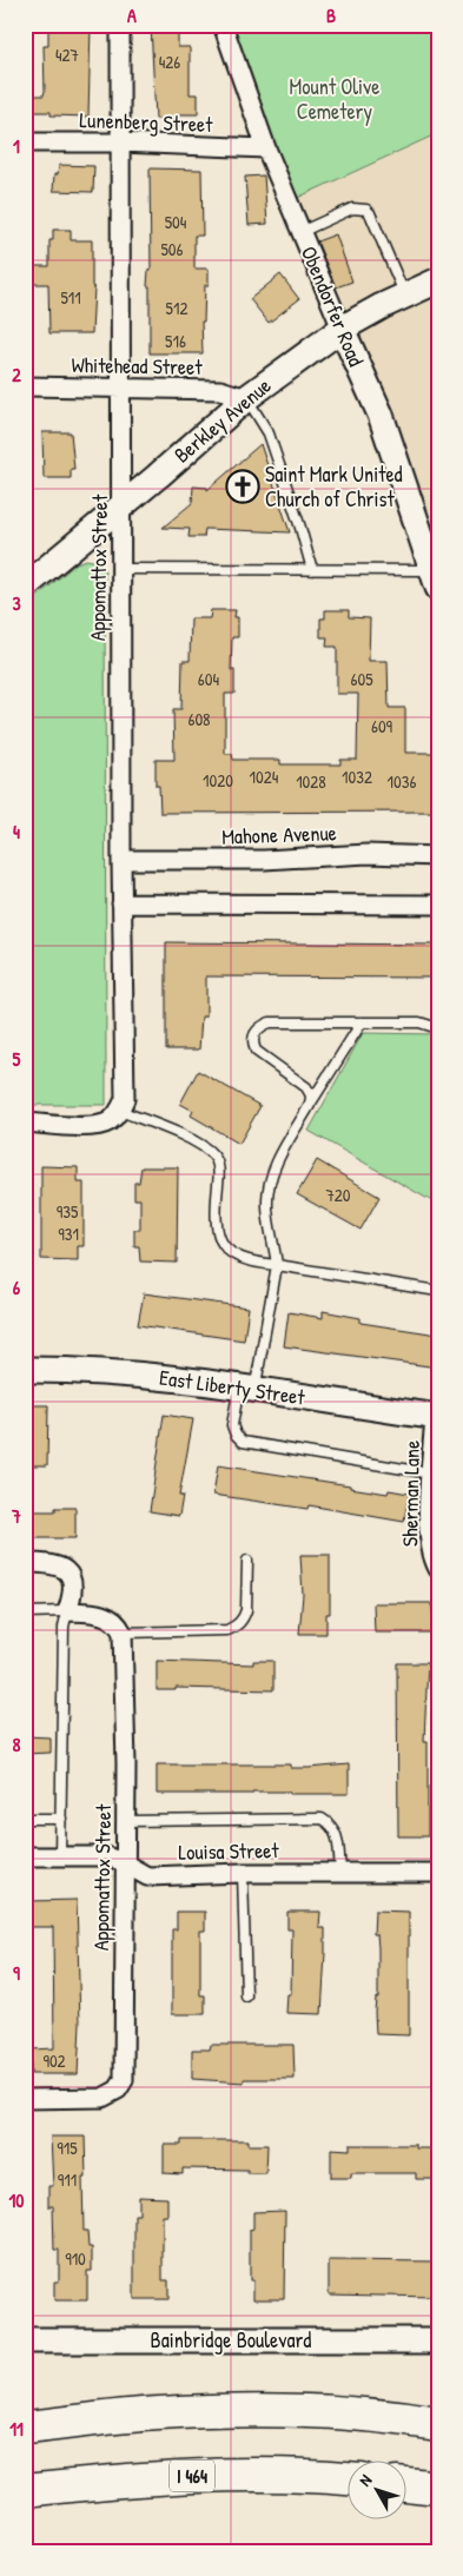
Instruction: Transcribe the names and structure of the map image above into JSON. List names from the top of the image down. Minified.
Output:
{"streets":{"highway":["I 464"],"street":["Lunenberg Street","Obendorfer Road","Whitehead Street","Berkley Avenue","Appomattox Street","Mahone Avenue","East Liberty Street","Sherman Lane","Louisa Street","Bainbridge Boulevard"]},"crossings":[["Lunenberg Street","Obendorfer Road"],["Lunenberg Street","Appomattox Street"],["Obendorfer Road","Berkley Avenue"],["Whitehead Street","Berkley Avenue"],["Whitehead Street","Appomattox Street"],["Berkley Avenue","Appomattox Street"],["Appomattox Street","Mahone Avenue"],["Appomattox Street","Louisa Street"],["East Liberty Street","Sherman Lane"]],"parks":["Mount Olive Cemetery"],"places":{"church":["Saint Mark United Church of Christ"]},"house_numbers":["427","426","504","506","511","512","516","604","605","608","609","1024","1032","1020","1028","1036","720","935","931","902","915","911","910"],"north":"top left","grid":{"columns":["A","B"],"rows":["1","2","3","4","5","6","7","8","9","10","11"]}}
